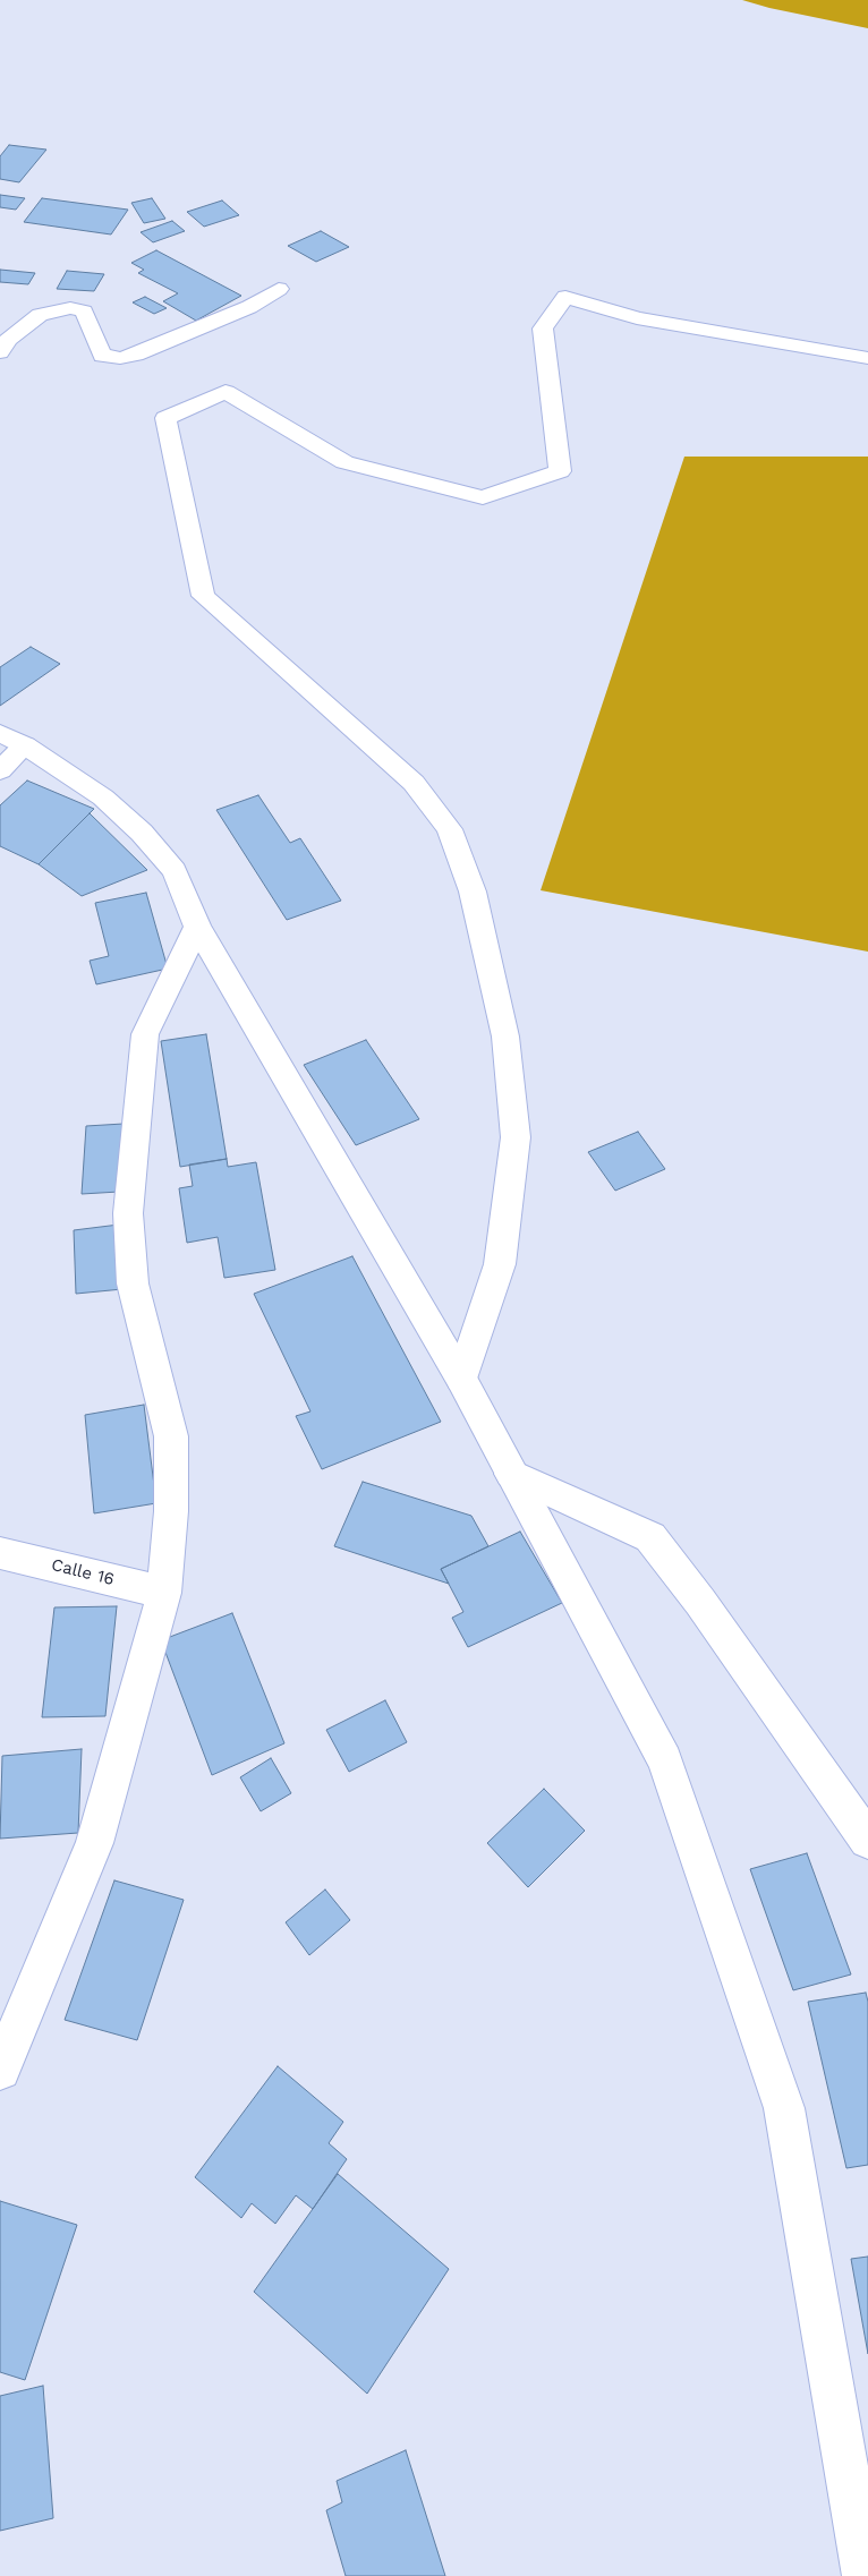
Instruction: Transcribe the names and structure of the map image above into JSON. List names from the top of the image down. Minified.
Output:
{"streets":{"street":["Calle 16"]}}
